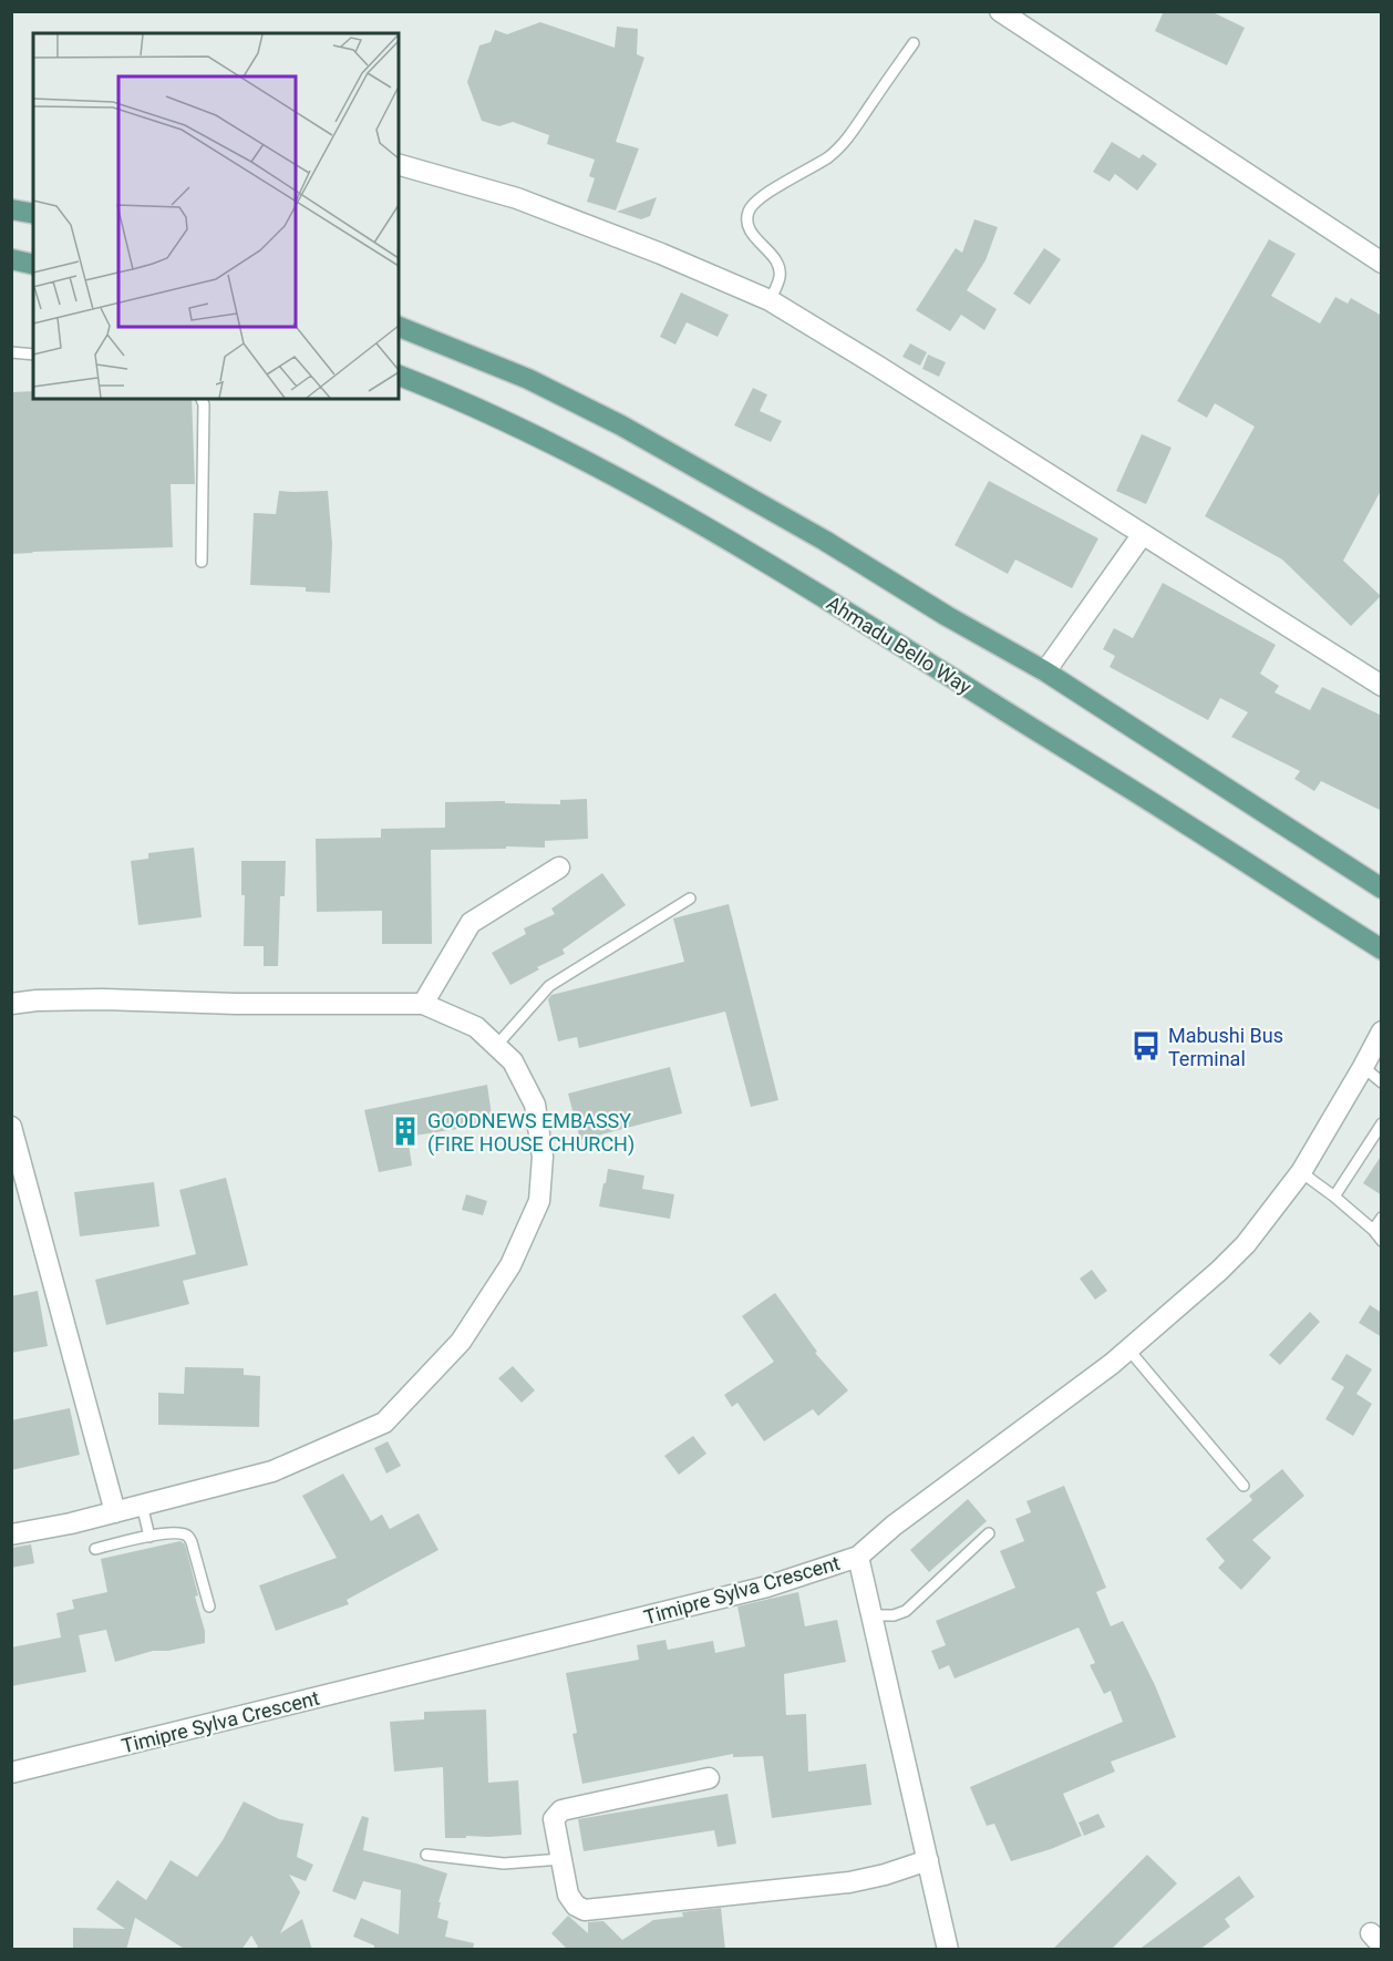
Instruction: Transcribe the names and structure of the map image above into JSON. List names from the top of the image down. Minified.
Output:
{"streets":{"main road":["Ahmadu Bello Way"],"street":["Timipre Sylva Crescent"]},"places":{"bus stop":["Mabushi Bus Terminal"],"building":["GOODNEWS EMBASSY (FIRE HOUSE CHURCH)"]}}
